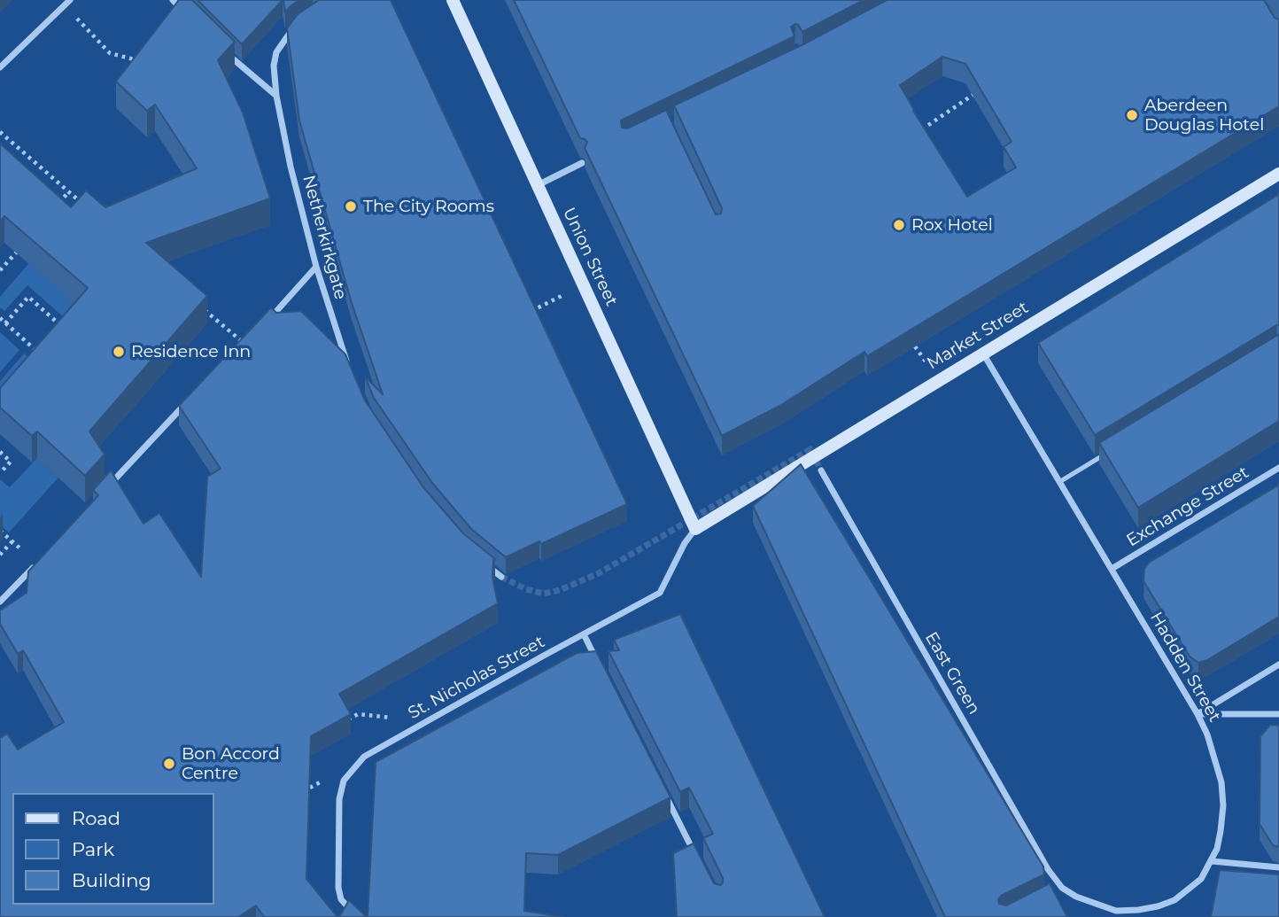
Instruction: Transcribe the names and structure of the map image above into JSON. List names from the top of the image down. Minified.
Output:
{"streets":{"street":["Netherkirkgate","Union Street","Market Street","Exchange Street","Hadden Street","East Green","St. Nicholas Street"]},"crossings":[["Union Street","Market Street"],["Union Street","St. Nicholas Street"],["Market Street","Hadden Street"],["Market Street","St. Nicholas Street"],["Exchange Street","Hadden Street"],["Hadden Street","East Green"]],"places":["Aberdeen Douglas Hotel","The City Rooms","Rox Hotel","Residence Inn","Bon Accord Centre"],"legend":["Road","Park","Building"]}
